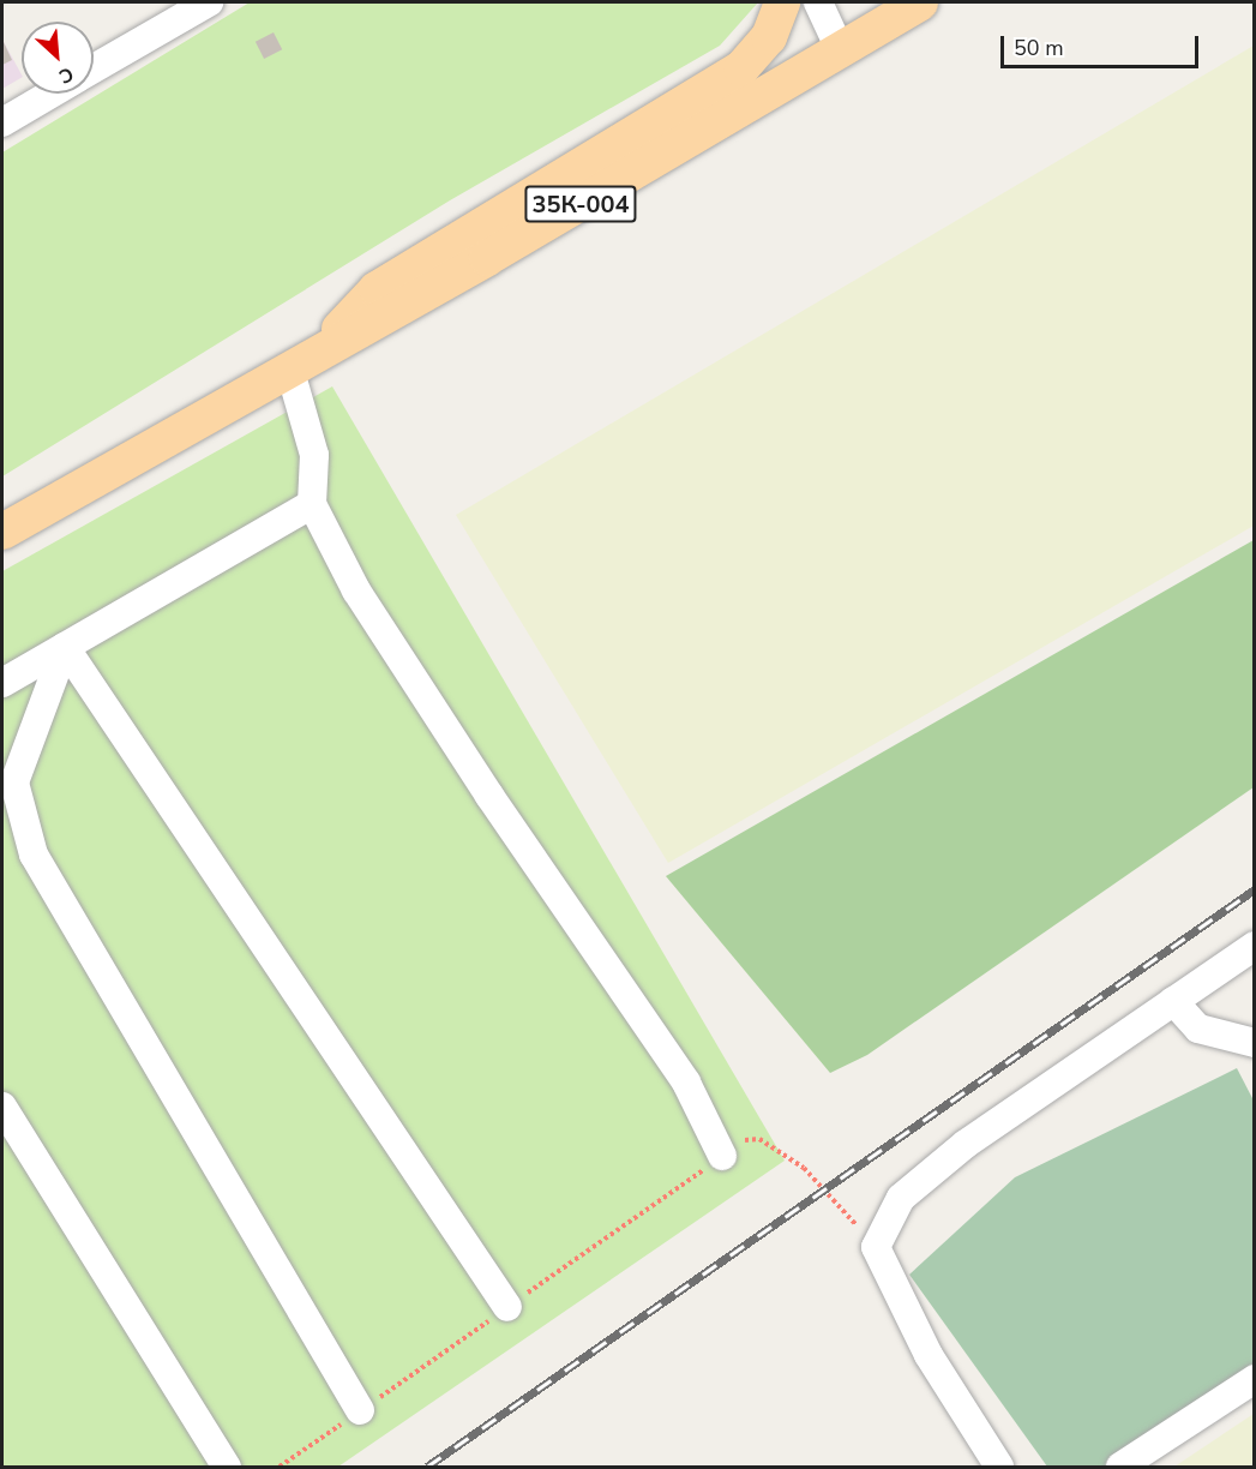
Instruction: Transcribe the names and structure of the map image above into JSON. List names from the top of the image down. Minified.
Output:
{"streets":{"main road":["35К-004"]},"scale_bar":"50 m","north":"bottom right"}
